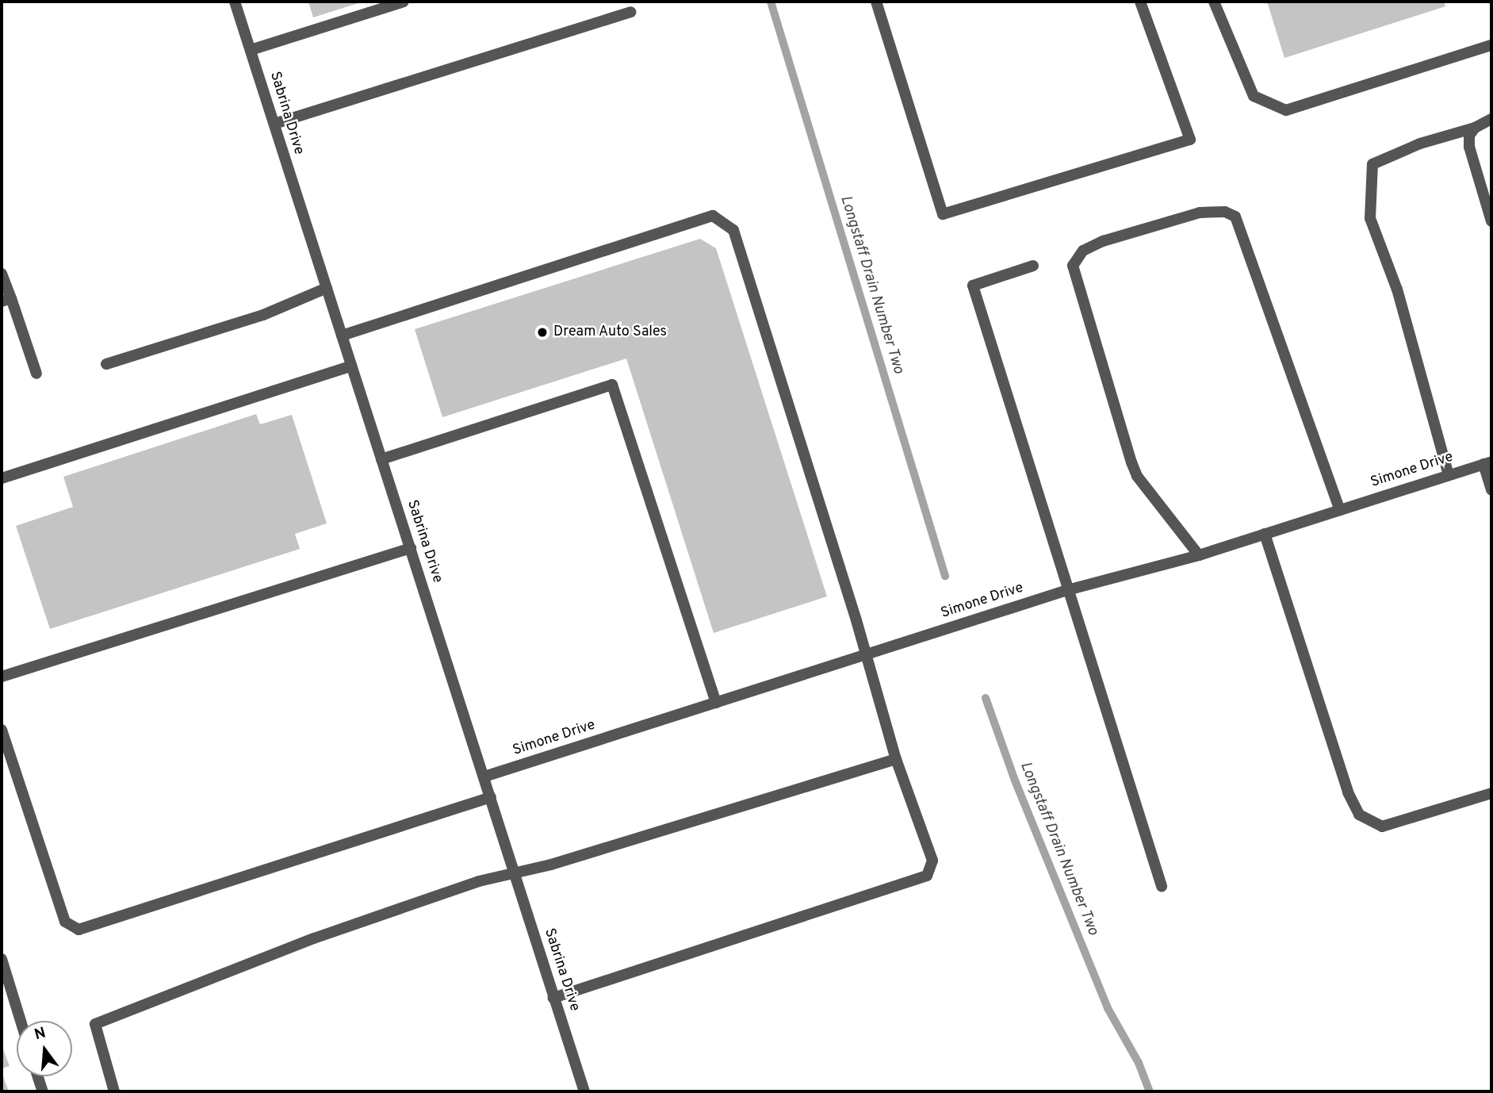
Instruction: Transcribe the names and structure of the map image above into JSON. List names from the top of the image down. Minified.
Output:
{"streets":{"street":["Sabrina Drive","Simone Drive"]},"crossings":[["Sabrina Drive","Simone Drive"]],"water":["Longstaff Drain Number Two"],"places":["Dream Auto Sales"],"north":"top"}
